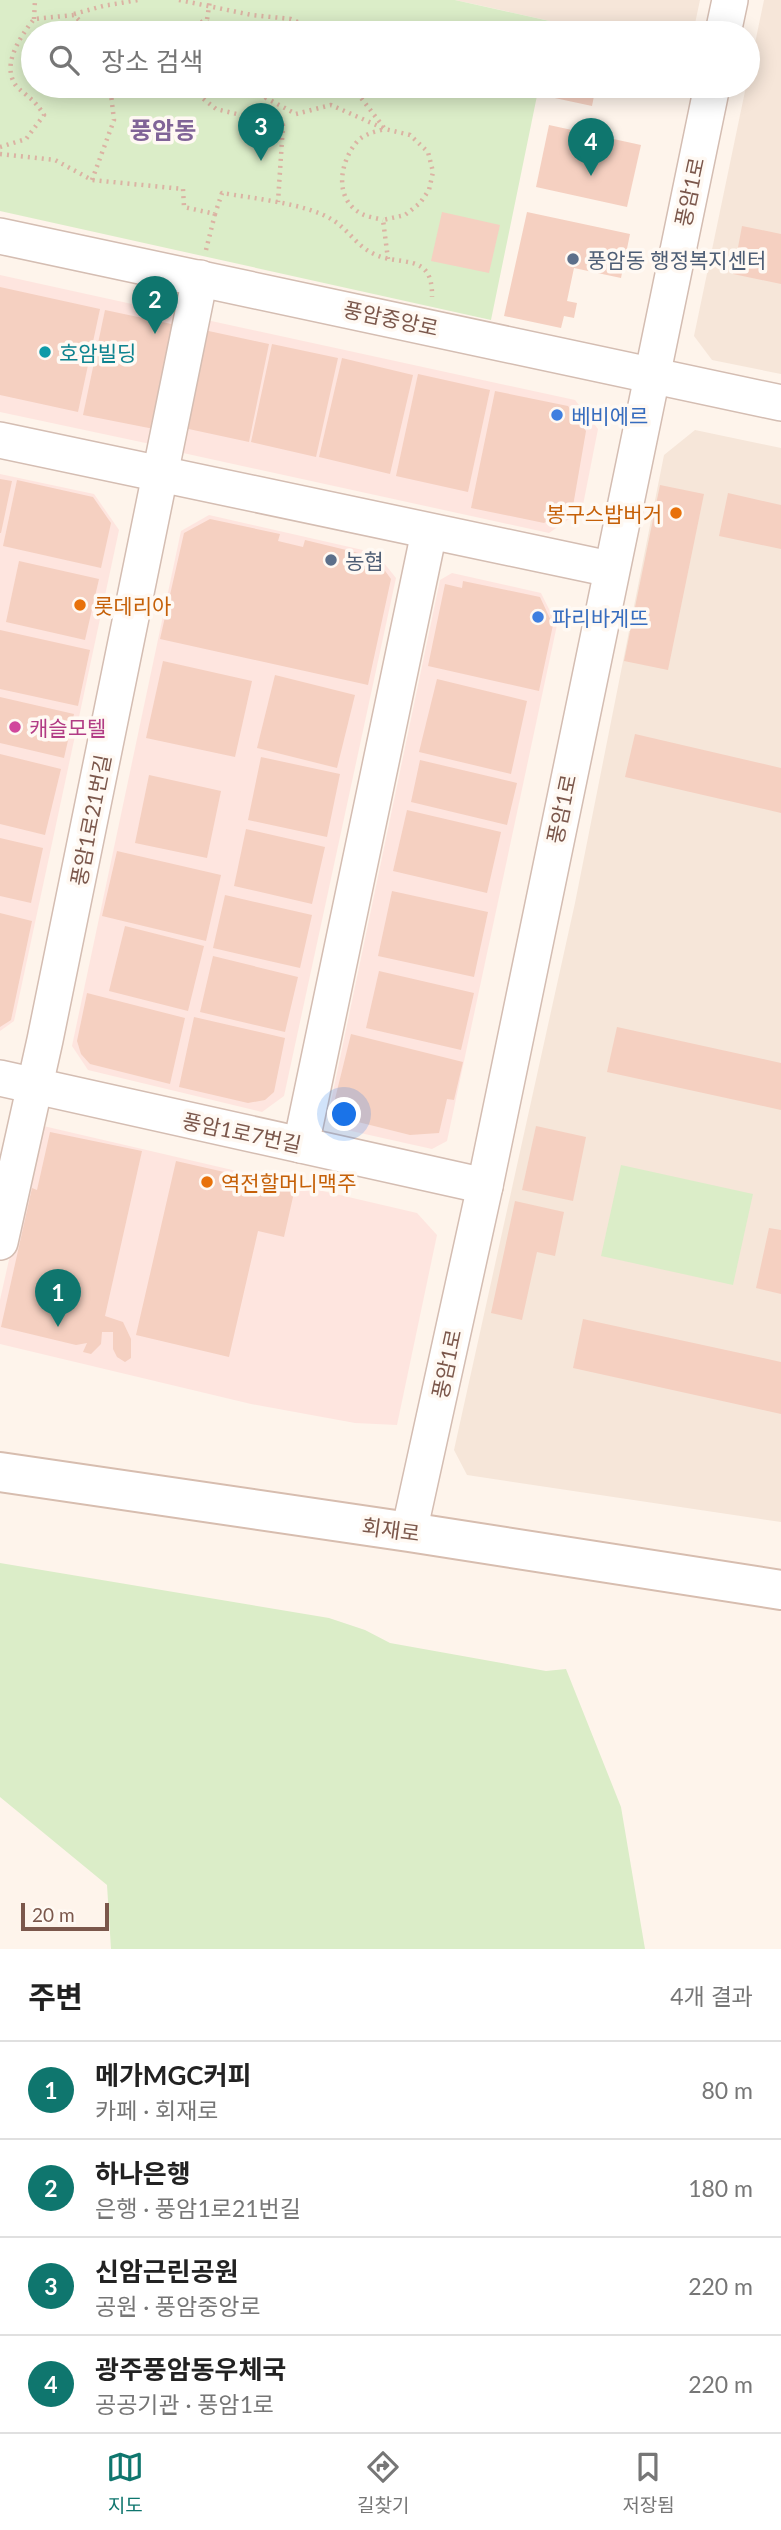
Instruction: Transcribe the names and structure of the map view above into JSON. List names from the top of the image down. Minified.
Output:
{"streets":{"main road":["회재로"],"street":["풍암1로","풍암중앙로","풍암1로21번길","풍암1로7번길"]},"crossings":[["풍암1로","풍암중앙로"],["풍암1로","풍암1로7번길"],["풍암1로","회재로"],["풍암중앙로","풍암1로21번길"],["풍암1로21번길","풍암1로7번길"]],"districts":["풍암동"],"places":["풍암동 행정복지센터","호암빌딩","베비에르","봉구스밥버거","농협","롯데리아","파리바게뜨","캐슬모텔","역전할머니맥주"],"scale_bar":"20 m","page":{"search":"장소 검색","pins":["3","4","2","1"],"scale":"20 m","heading":["주변","4개 결과"],"list":[{"mark":"1","name":"메가MGC커피","note":"카페 · 회재로","value":"80 m"},{"mark":"2","name":"하나은행","note":"은행 · 풍암1로21번길","value":"180 m"},{"mark":"3","name":"신암근린공원","note":"공원 · 풍암중앙로","value":"220 m"},{"mark":"4","name":"광주풍암동우체국","note":"공공기관 · 풍암1로","value":"220 m"}],"nav":["지도","길찾기","저장됨"]}}
